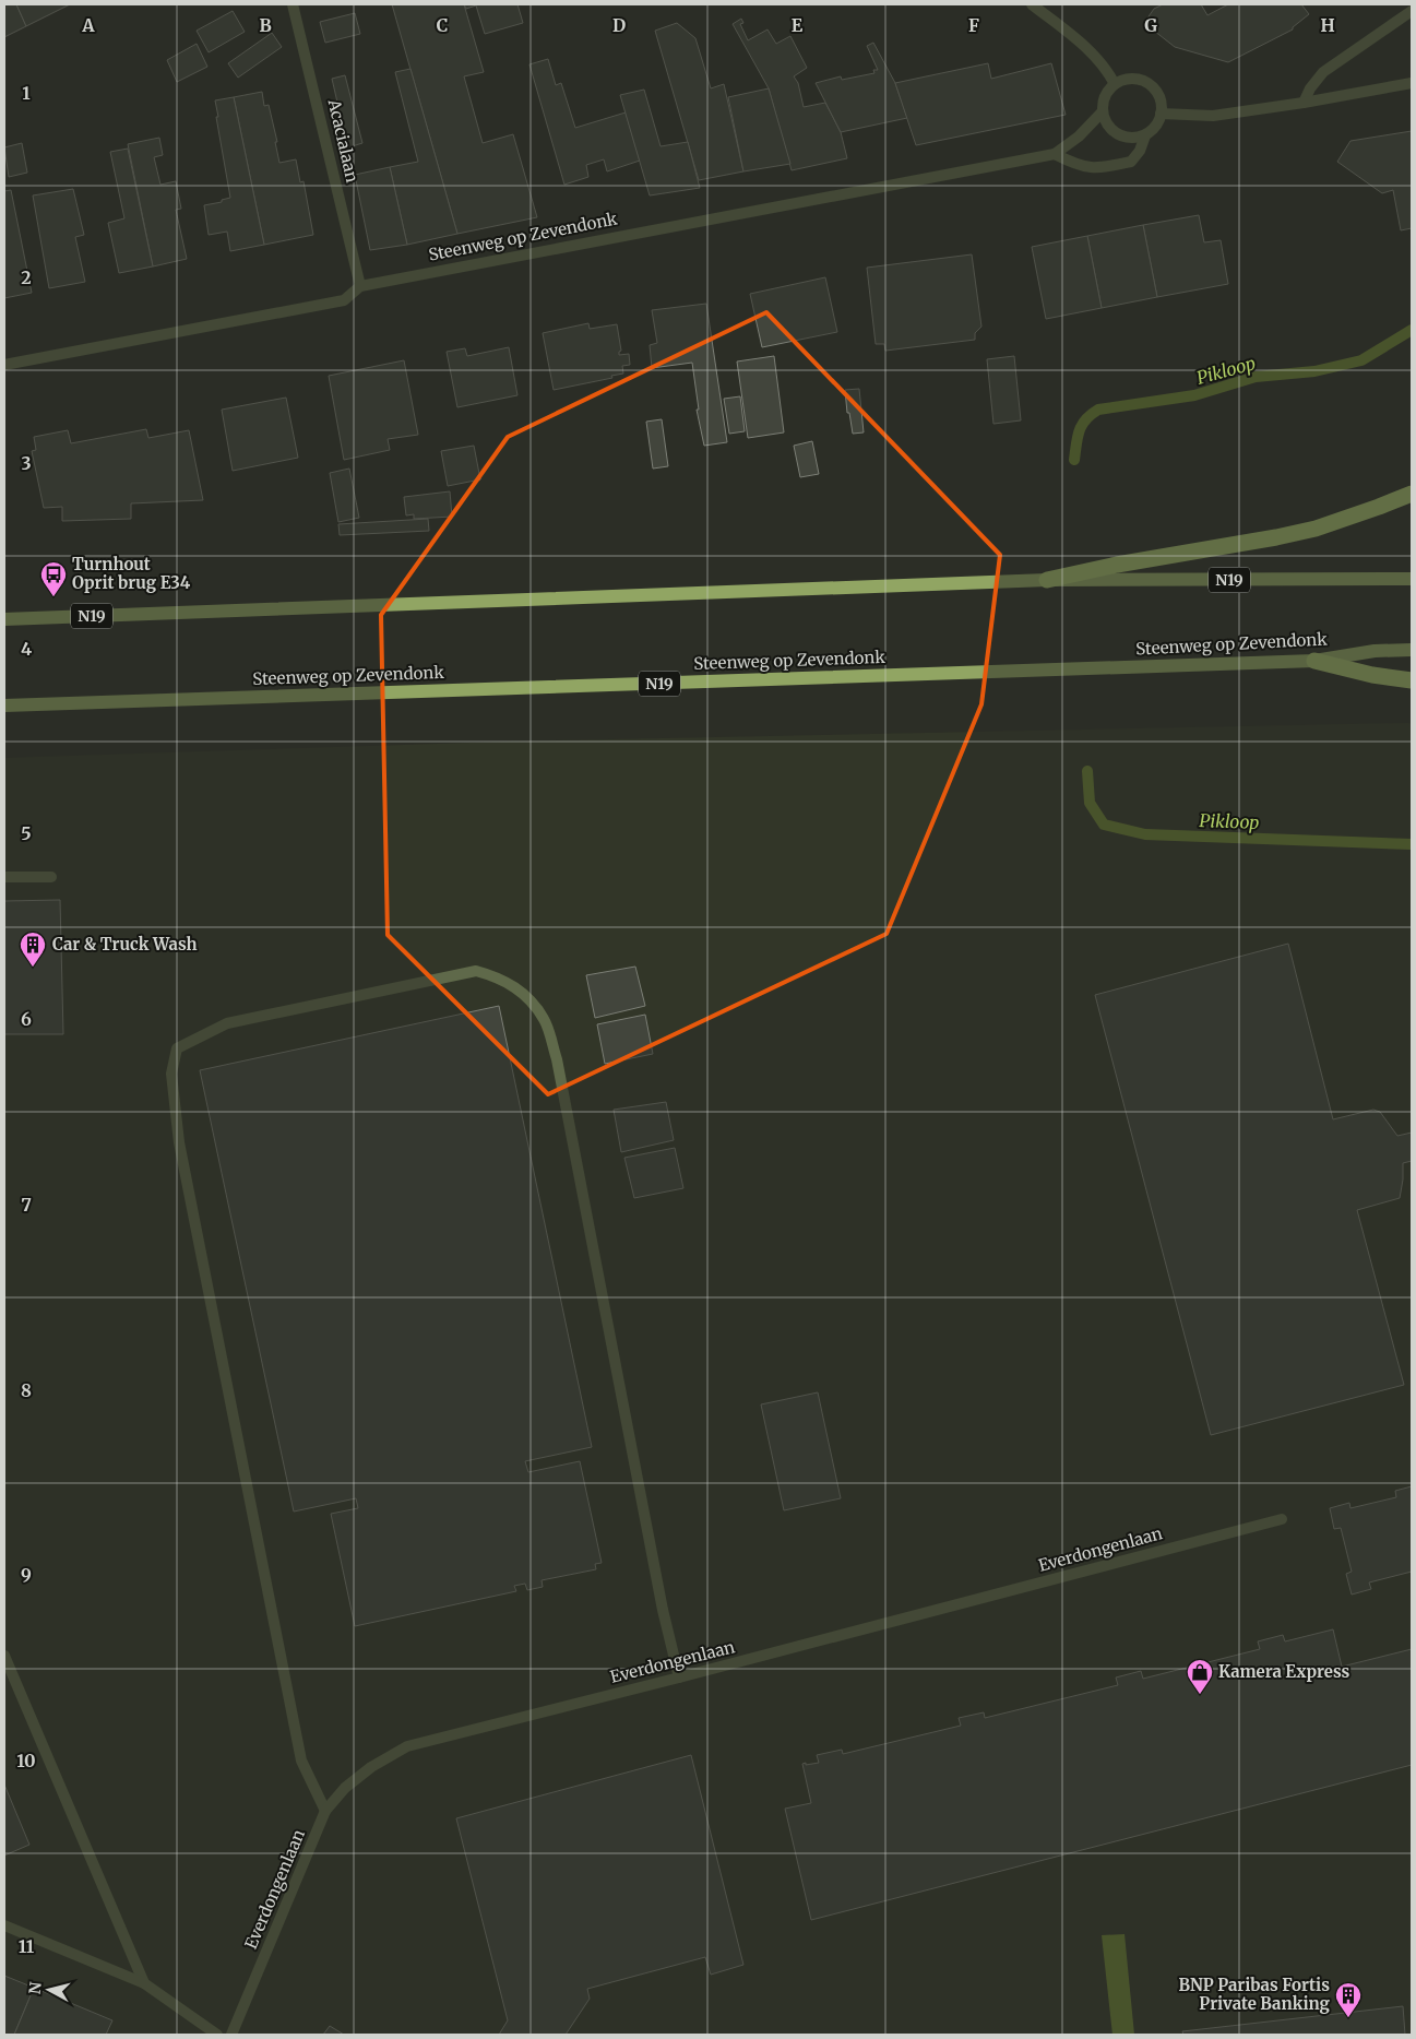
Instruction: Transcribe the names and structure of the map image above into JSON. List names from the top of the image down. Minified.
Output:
{"streets":{"main road":["Steenweg op Zevendonk","N19"],"street":["Acacialaan","Everdongenlaan"]},"crossings":[["Acacialaan","Steenweg op Zevendonk"]],"water":["Pikloop"],"places":{"bus stop":["Turnhout Oprit brug E34"],"building":["Car & Truck Wash","BNP Paribas Fortis Private Banking"],"shop":["Kamera Express"]},"north":"left","grid":{"columns":["A","B","C","D","E","F","G","H"],"rows":["1","2","3","4","5","6","7","8","9","10","11"]}}
